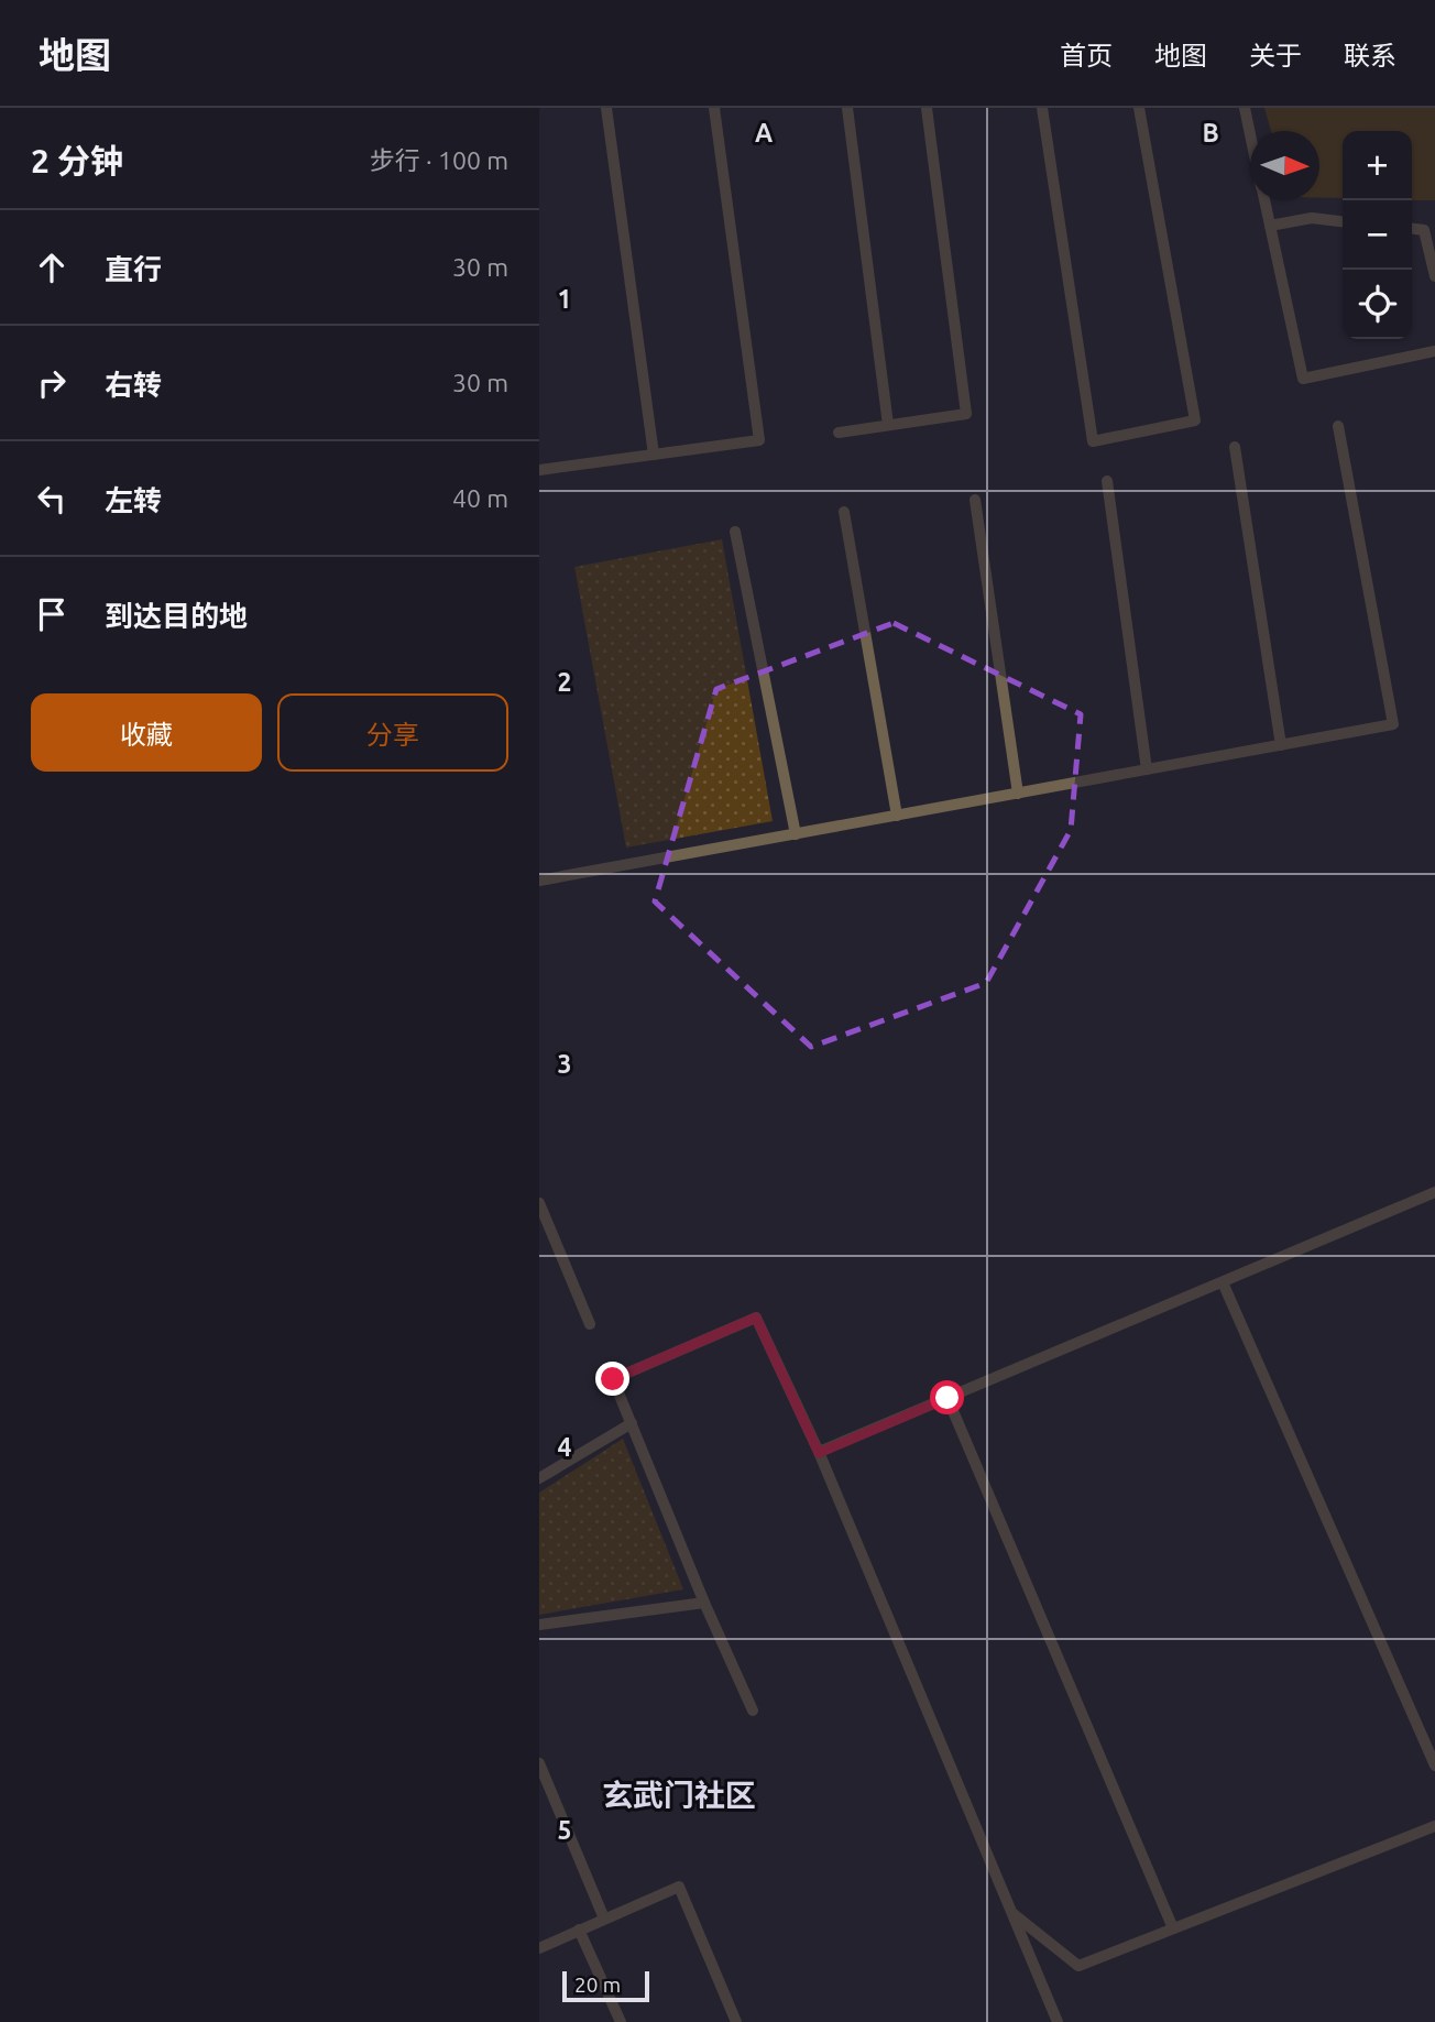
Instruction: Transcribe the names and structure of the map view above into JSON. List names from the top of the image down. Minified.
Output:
{"districts":["玄武门社区"],"scale_bar":"20 m","north":"right","page":{"header":"地图","nav":["首页","地图","关于","联系"],"heading":["2 分钟","步行 · 100 m"],"map_buttons":["+","−"],"list":[["直行","30 m"],["右转","30 m"],["左转","40 m"],"到达目的地"],"buttons":["收藏","分享"],"scale":"20 m"},"grid":{"columns":["A","B"],"rows":["1","2","3","4","5"]}}
